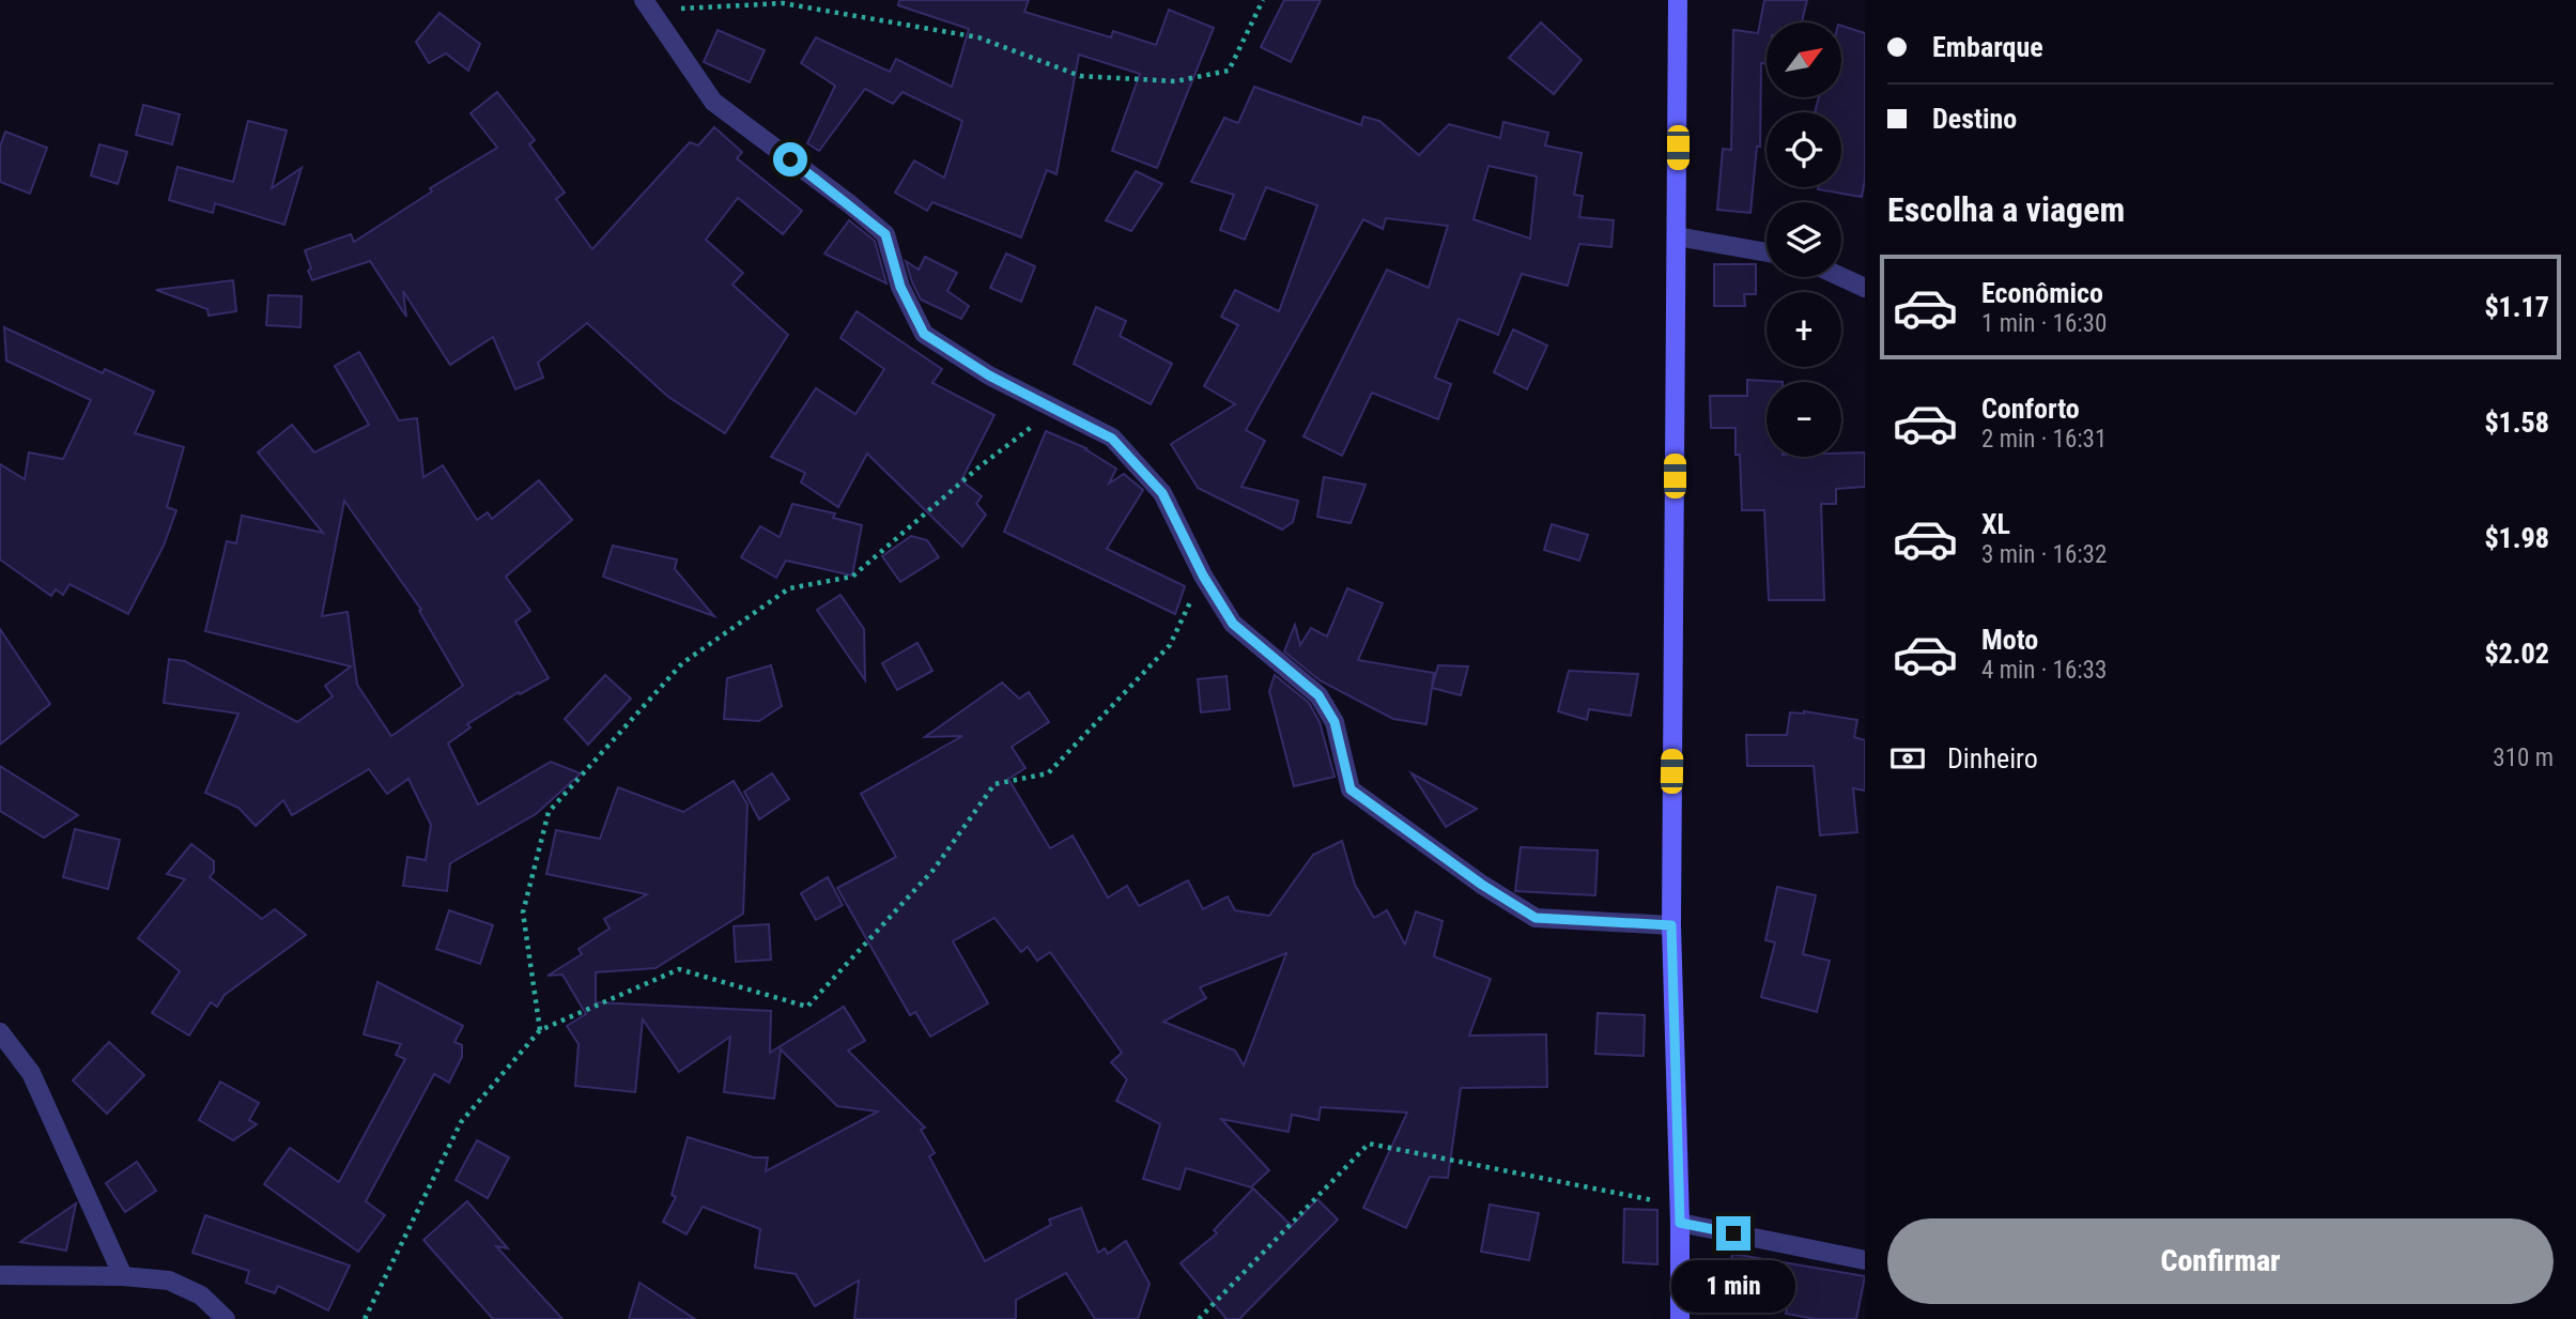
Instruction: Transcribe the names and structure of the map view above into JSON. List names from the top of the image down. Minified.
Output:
{"north":"top right","page":{"banner":["Embarque","Destino"],"map_buttons":["+","−"],"heading":"Escolha a viagem","list":[{"name":"Econômico","note":"1 min · 16:30","value":"$1.17"},{"name":"Conforto","note":"2 min · 16:31","value":"$1.58"},{"name":"XL","note":"3 min · 16:32","value":"$1.98"},{"name":"Moto","note":"4 min · 16:33","value":"$2.02"}],"pay":["Dinheiro","310 m"],"buttons":"Confirmar","bubble":"1 min"}}
